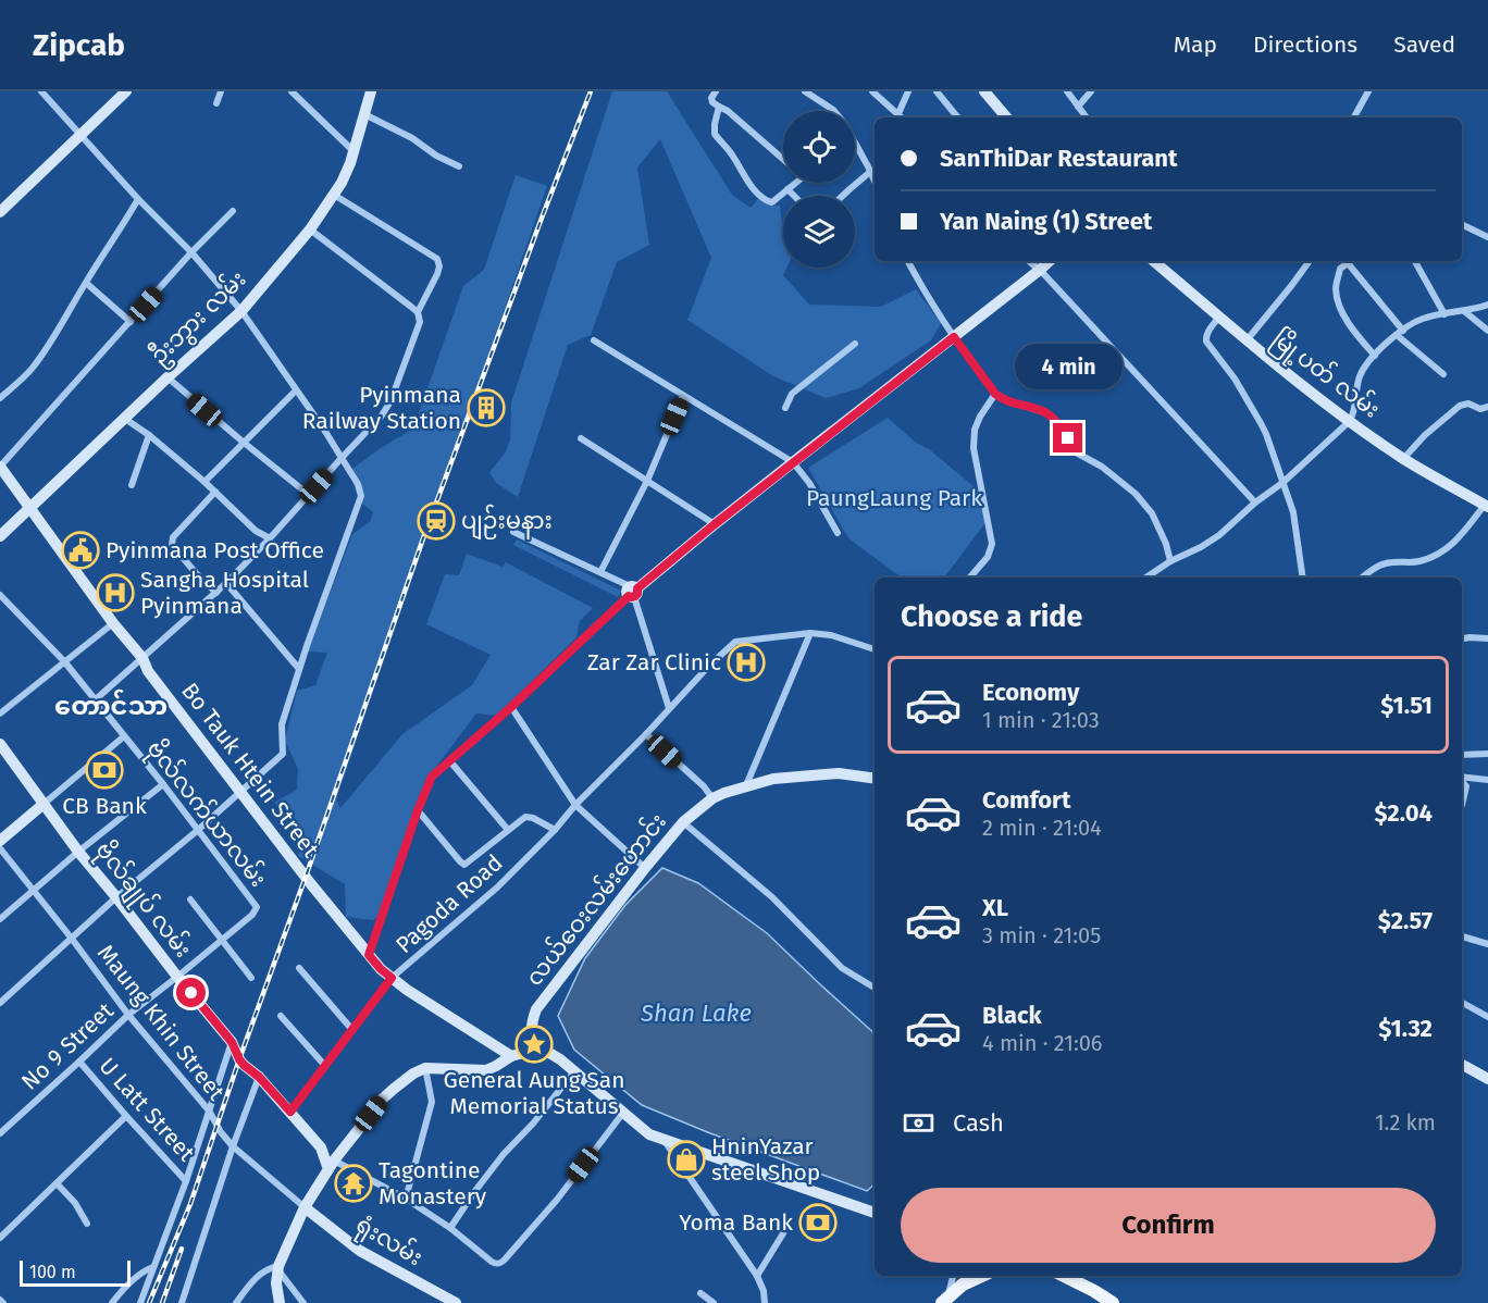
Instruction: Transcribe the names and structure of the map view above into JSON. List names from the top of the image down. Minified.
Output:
{"streets":{"street":["ဦးဘွား လမ်း","မြို့ပတ် လမ်း","Bo Tauk Htein Street","ဗိုလ်လက်ယာလမ်း","ဗိုလ်ချုပ် လမ်း","လယ်ဝေးလမ်းဟောင်း","Pagoda Road","Maung Khin Street","No 9 Street","U Latt Street","ရုံးလမ်း"]},"crossings":[["ဦးဘွား လမ်း","Bo Tauk Htein Street"],["Bo Tauk Htein Street","Pagoda Road"],["ဗိုလ်လက်ယာလမ်း","No 9 Street"],["ဗိုလ်ချုပ် လမ်း","Pagoda Road"],["ဗိုလ်ချုပ် လမ်း","No 9 Street"],["Maung Khin Street","No 9 Street"],["Maung Khin Street","ရုံးလမ်း"],["No 9 Street","U Latt Street"]],"districts":["တောင်သာ"],"water":["Shan Lake"],"parks":["PaungLaung Park"],"places":{"building":["Pyinmana Railway Station"],"station":["ပျဉ်းမနား"],"public building":["Pyinmana Post Office"],"hospital":["Sangha Hospital Pyinmana","Zar Zar Clinic"],"bank":["CB Bank","Yoma Bank"],"place":["General Aung San Memorial Status"],"shop":["HninYazar steel Shop"],"temple":["Tagontine Monastery"]},"scale_bar":"100 m","page":{"header":"Zipcab","nav":["Map","Directions","Saved"],"banner":["SanThiDar Restaurant","Yan Naing (1) Street"],"bubble":"4 min","heading":"Choose a ride","list":[{"name":"Economy","note":"1 min · 21:03","value":"$1.51"},{"name":"Comfort","note":"2 min · 21:04","value":"$2.04"},{"name":"XL","note":"3 min · 21:05","value":"$2.57"},{"name":"Black","note":"4 min · 21:06","value":"$1.32"}],"pay":["Cash","1.2 km"],"buttons":"Confirm","scale":"100 m"}}
